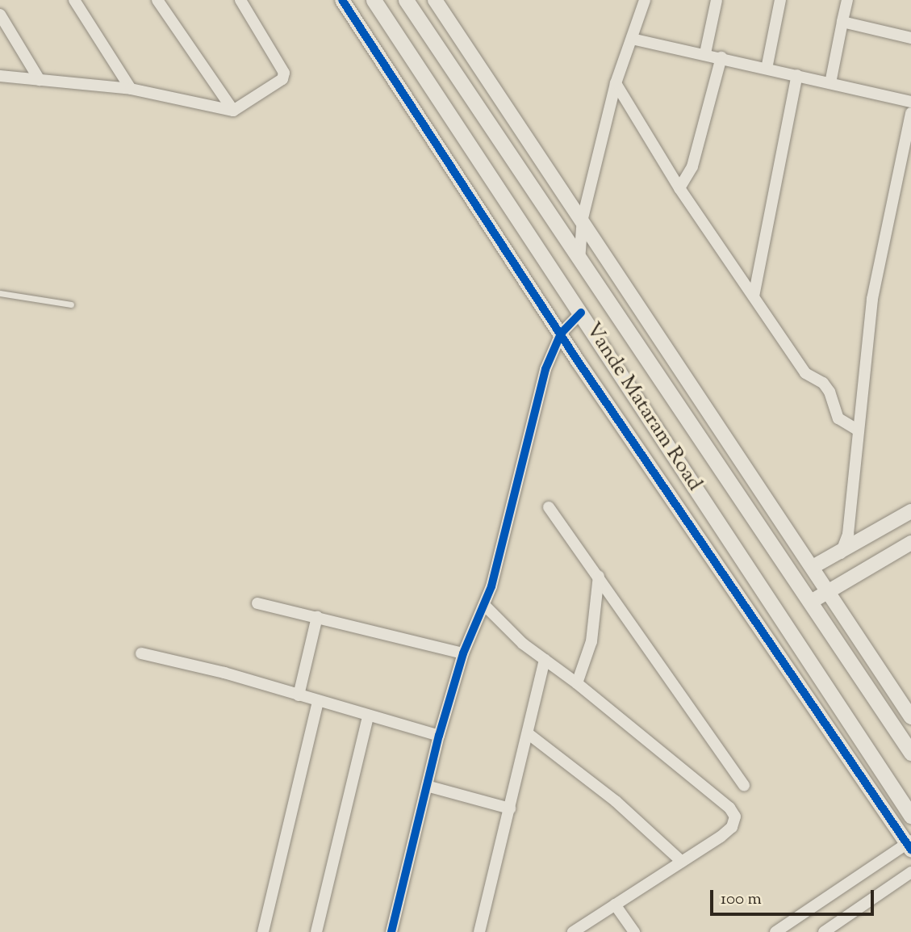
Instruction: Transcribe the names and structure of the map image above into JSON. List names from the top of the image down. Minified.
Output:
{"streets":{"main road":["Vande Mataram Road"]},"scale_bar":"100 m"}
